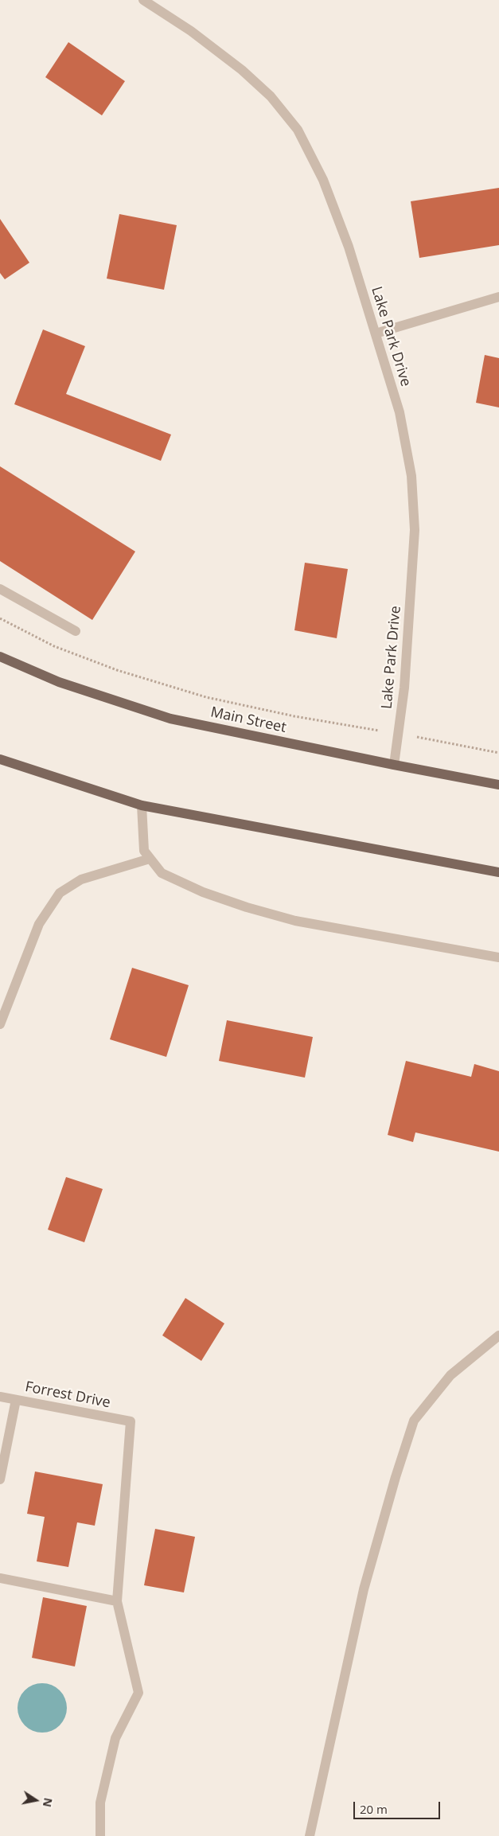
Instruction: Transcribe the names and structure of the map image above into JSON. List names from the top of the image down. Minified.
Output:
{"streets":{"main road":["Main Street"],"street":["Lake Park Drive","Forrest Drive"]},"crossings":[["Lake Park Drive","Main Street"]],"scale_bar":"20 m","north":"right"}
